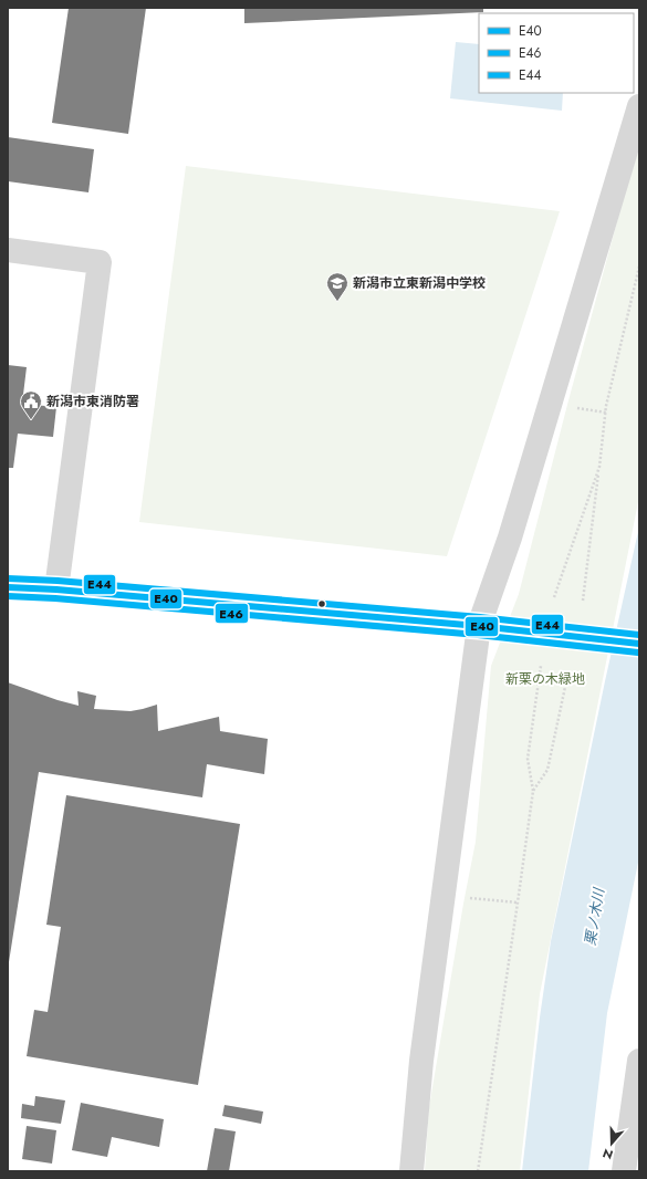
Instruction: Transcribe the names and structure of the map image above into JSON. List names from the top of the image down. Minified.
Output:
{"water":["栗ノ木川"],"parks":["新栗の木緑地"],"places":{"school or university":["新潟市立東新潟中学校"],"public building":["新潟市東消防署"]},"lines":["transit line E44","transit line E40","transit line E46"],"legend":["E40","E46","E44"],"north":"bottom"}
